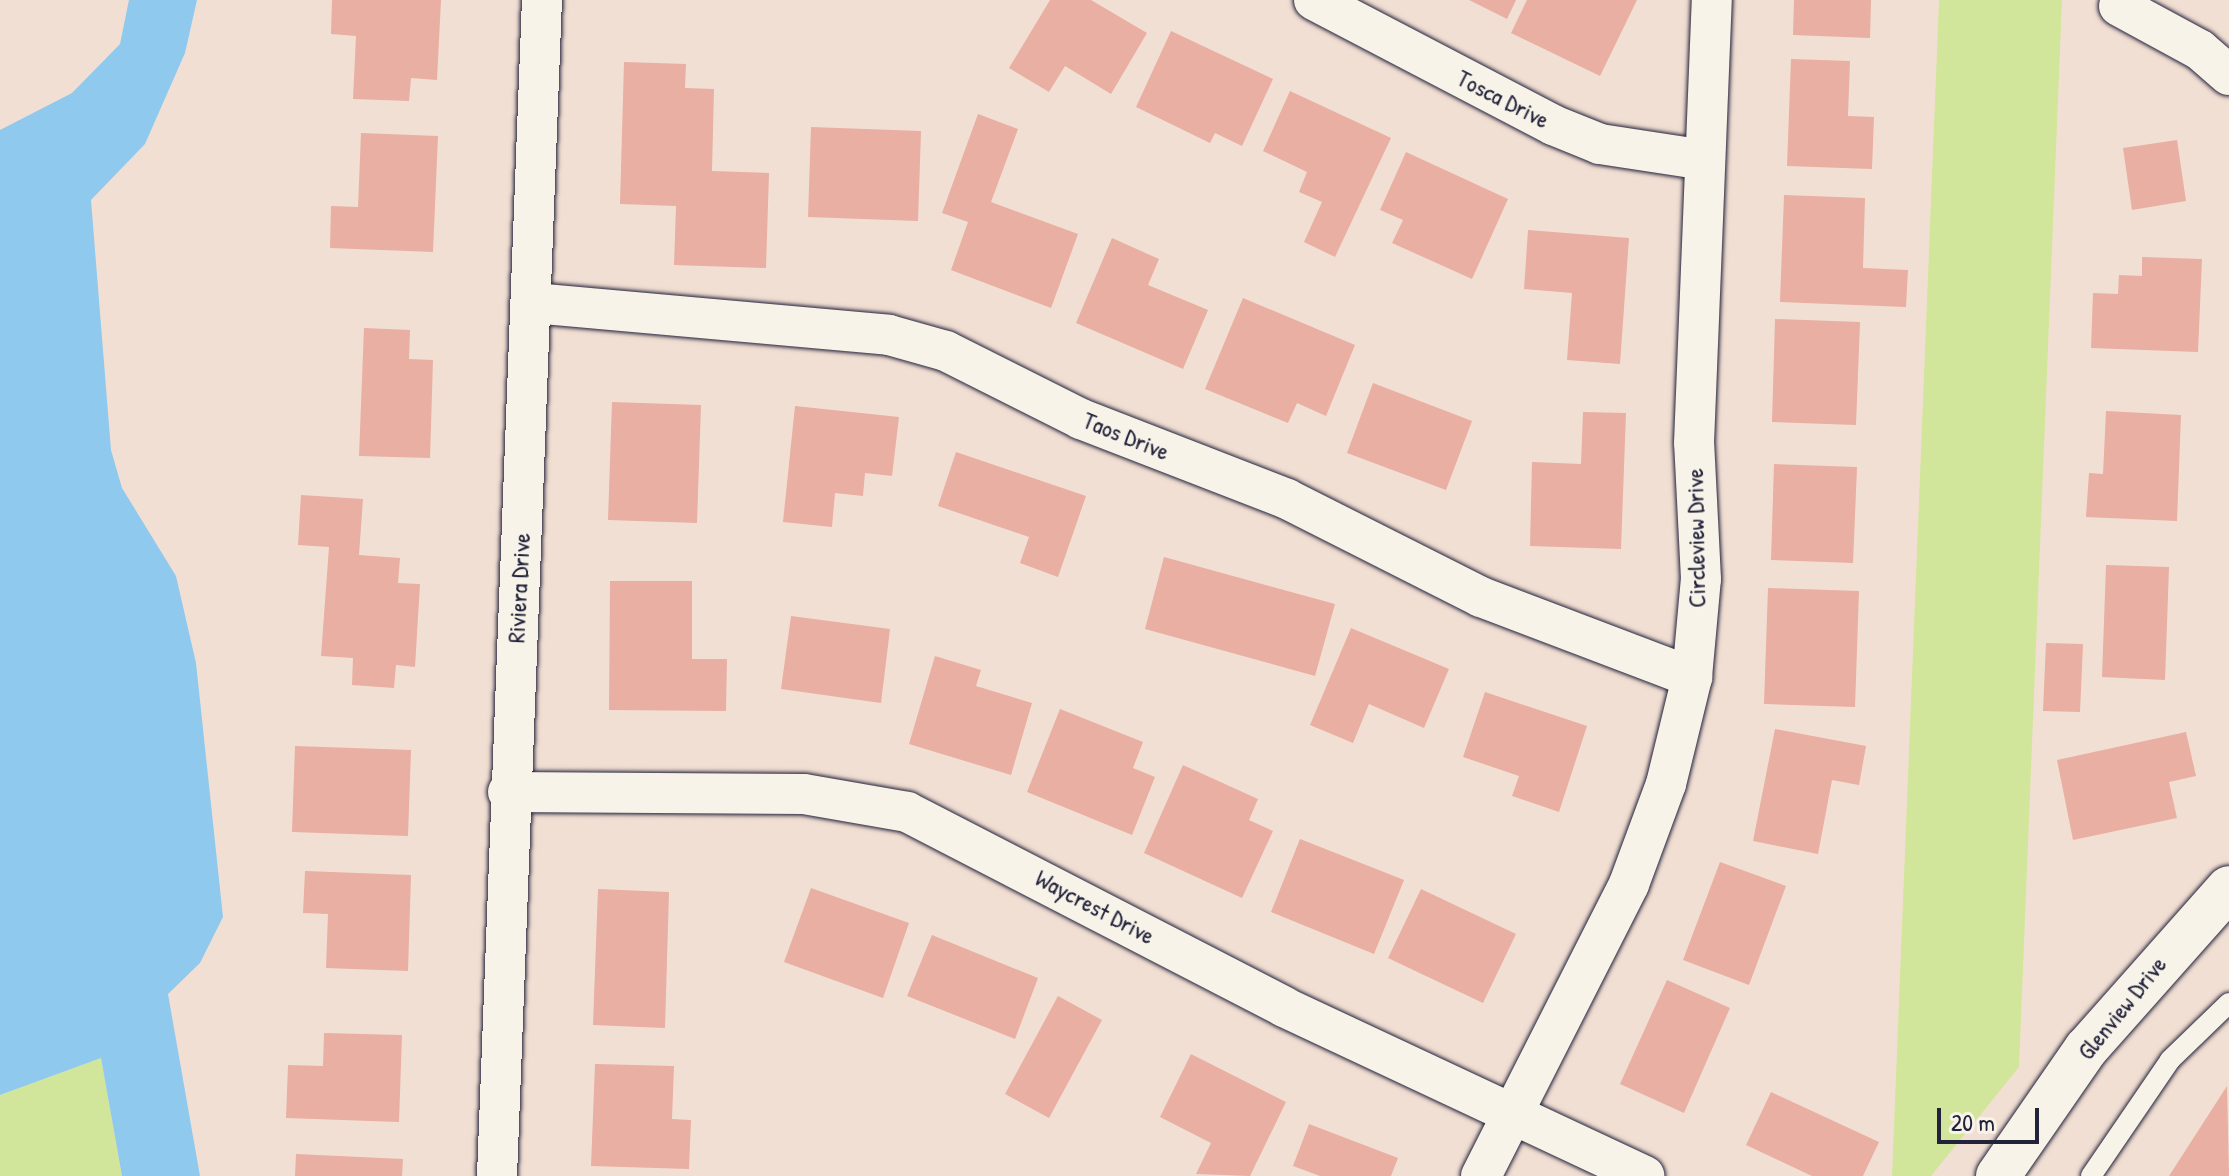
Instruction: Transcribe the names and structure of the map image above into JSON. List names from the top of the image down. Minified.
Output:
{"streets":{"main road":["Glenview Drive"],"street":["Tosca Drive","Taos Drive","Circleview Drive","Riviera Drive","Waycrest Drive"]},"crossings":[["Tosca Drive","Circleview Drive"],["Taos Drive","Circleview Drive"],["Taos Drive","Riviera Drive"],["Circleview Drive","Waycrest Drive"],["Riviera Drive","Waycrest Drive"]],"scale_bar":"20 m"}
